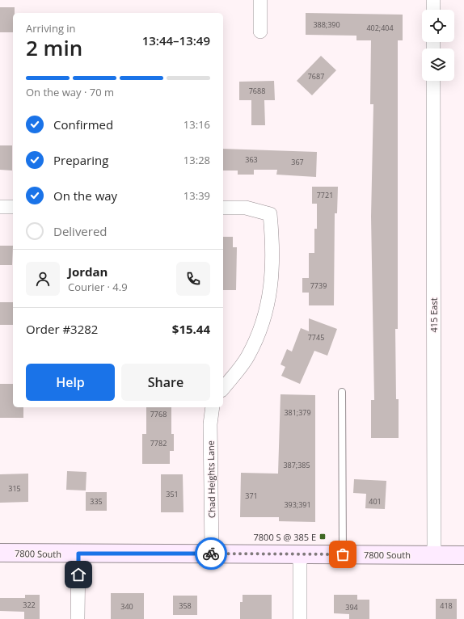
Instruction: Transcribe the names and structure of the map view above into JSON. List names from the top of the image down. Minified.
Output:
{"streets":{"main road":["7800 South"],"street":["415 East","Chad Heights Lane"]},"crossings":[["415 East","7800 South"],["Chad Heights Lane","7800 South"]],"places":{"transit":["7800 S @ 385 E"]},"house_numbers":["388;390","402;404","7687","7688","363","367","7721","7739","7745","381;379","7768","7782","387;385","315","351","371","335","401","393;391","322","358","418","340","394"],"page":{"heading":["2 min","Arriving in","13:44–13:49"],"panel":["Jordan","Courier · 4.9","Order #3282","$15.44"],"bar":"On the way · 70 m","list":[["Confirmed","13:16"],["Preparing","13:28"],["On the way","13:39"],"Delivered"],"buttons":["Help","Share"]}}
